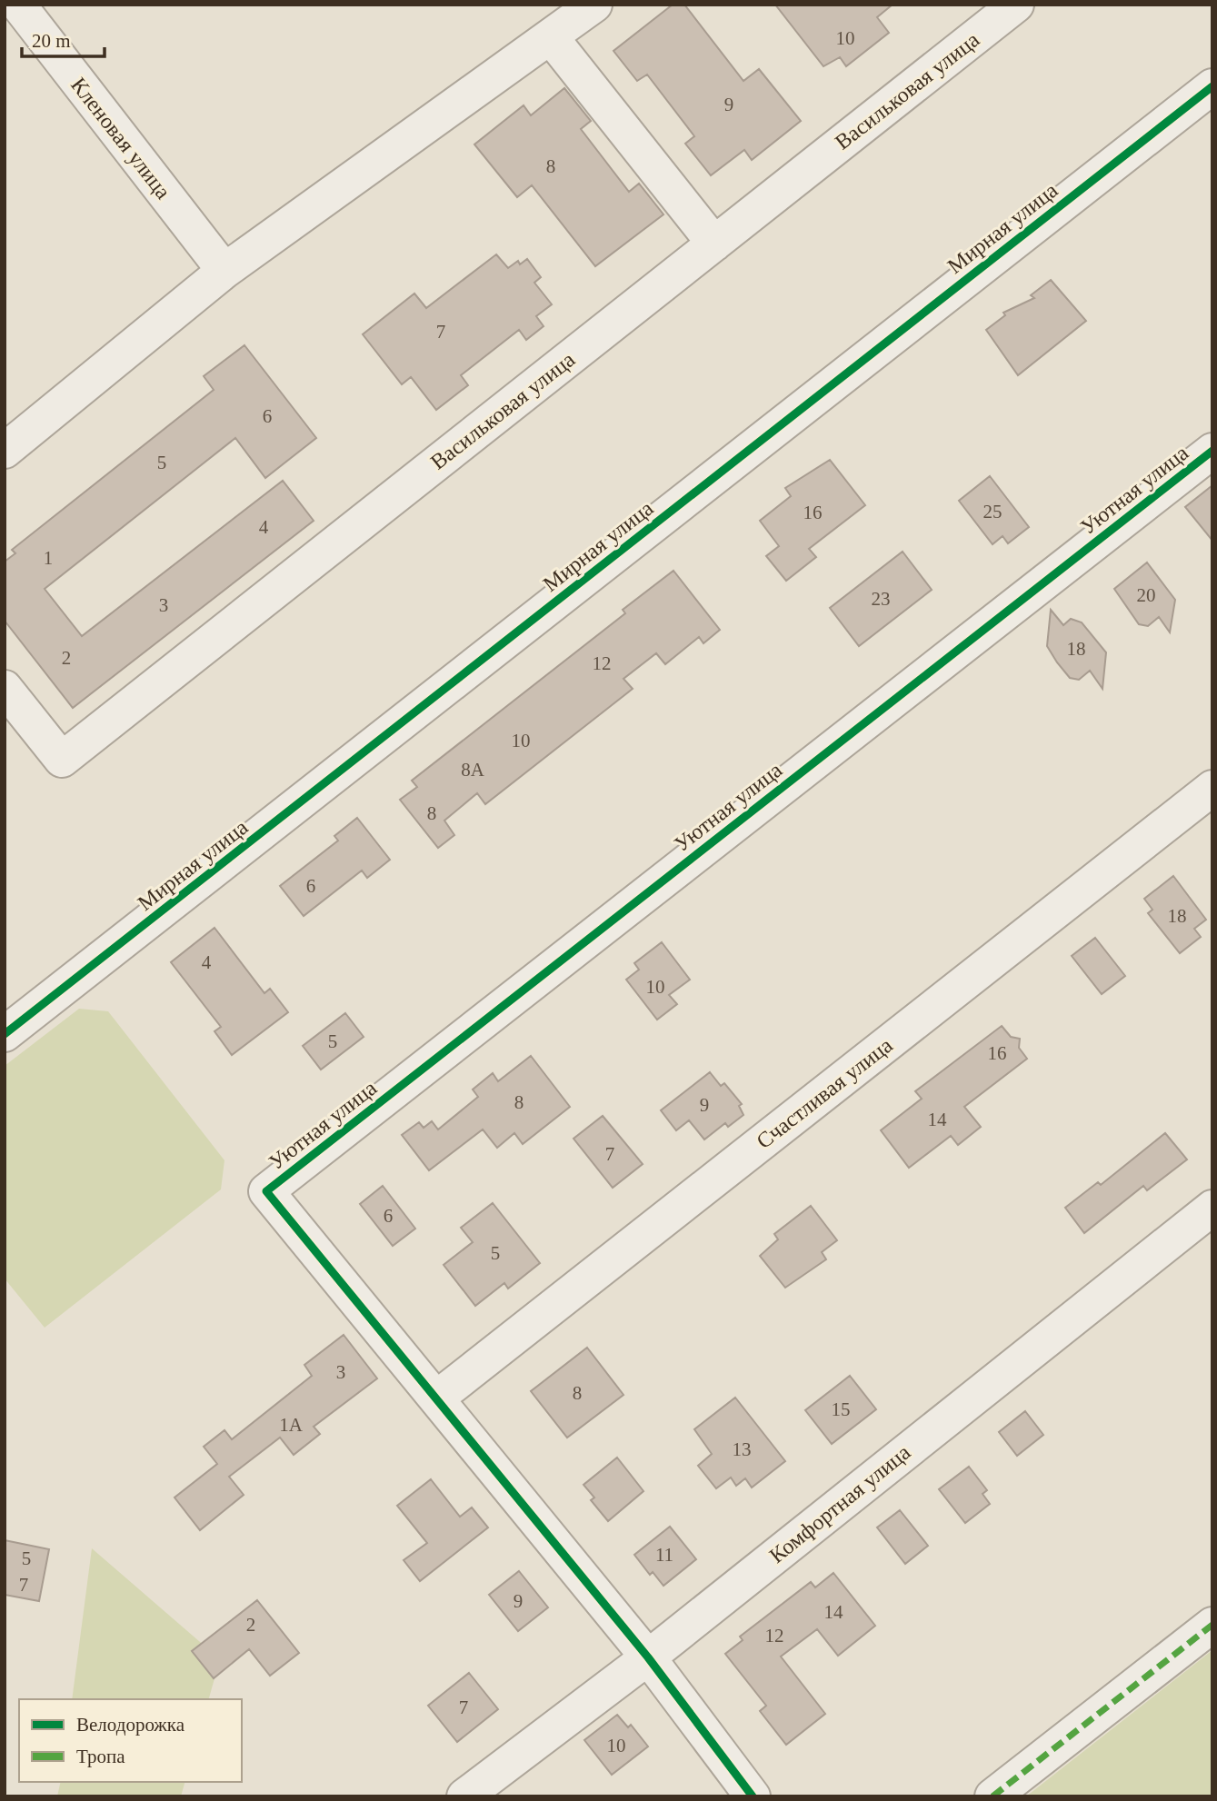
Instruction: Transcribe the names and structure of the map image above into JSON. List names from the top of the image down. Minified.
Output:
{"streets":{"street":["Васильковая улица","Кленовая улица","Мирная улица","Уютная улица","Счастливая улица","Комфортная улица"]},"crossings":[["Уютная улица","Счастливая улица"]],"house_numbers":["10","9","8","7","6","5","25","16","4","1","20","23","3","18","2","12","10","8А","8","6","18","4","10","5","16","8","9","14","7","6","5","3","8","15","1А","13","11","5","7","9","14","2","12","7","10"],"legend":["Велодорожка","Тропа"],"scale_bar":"20 m"}
